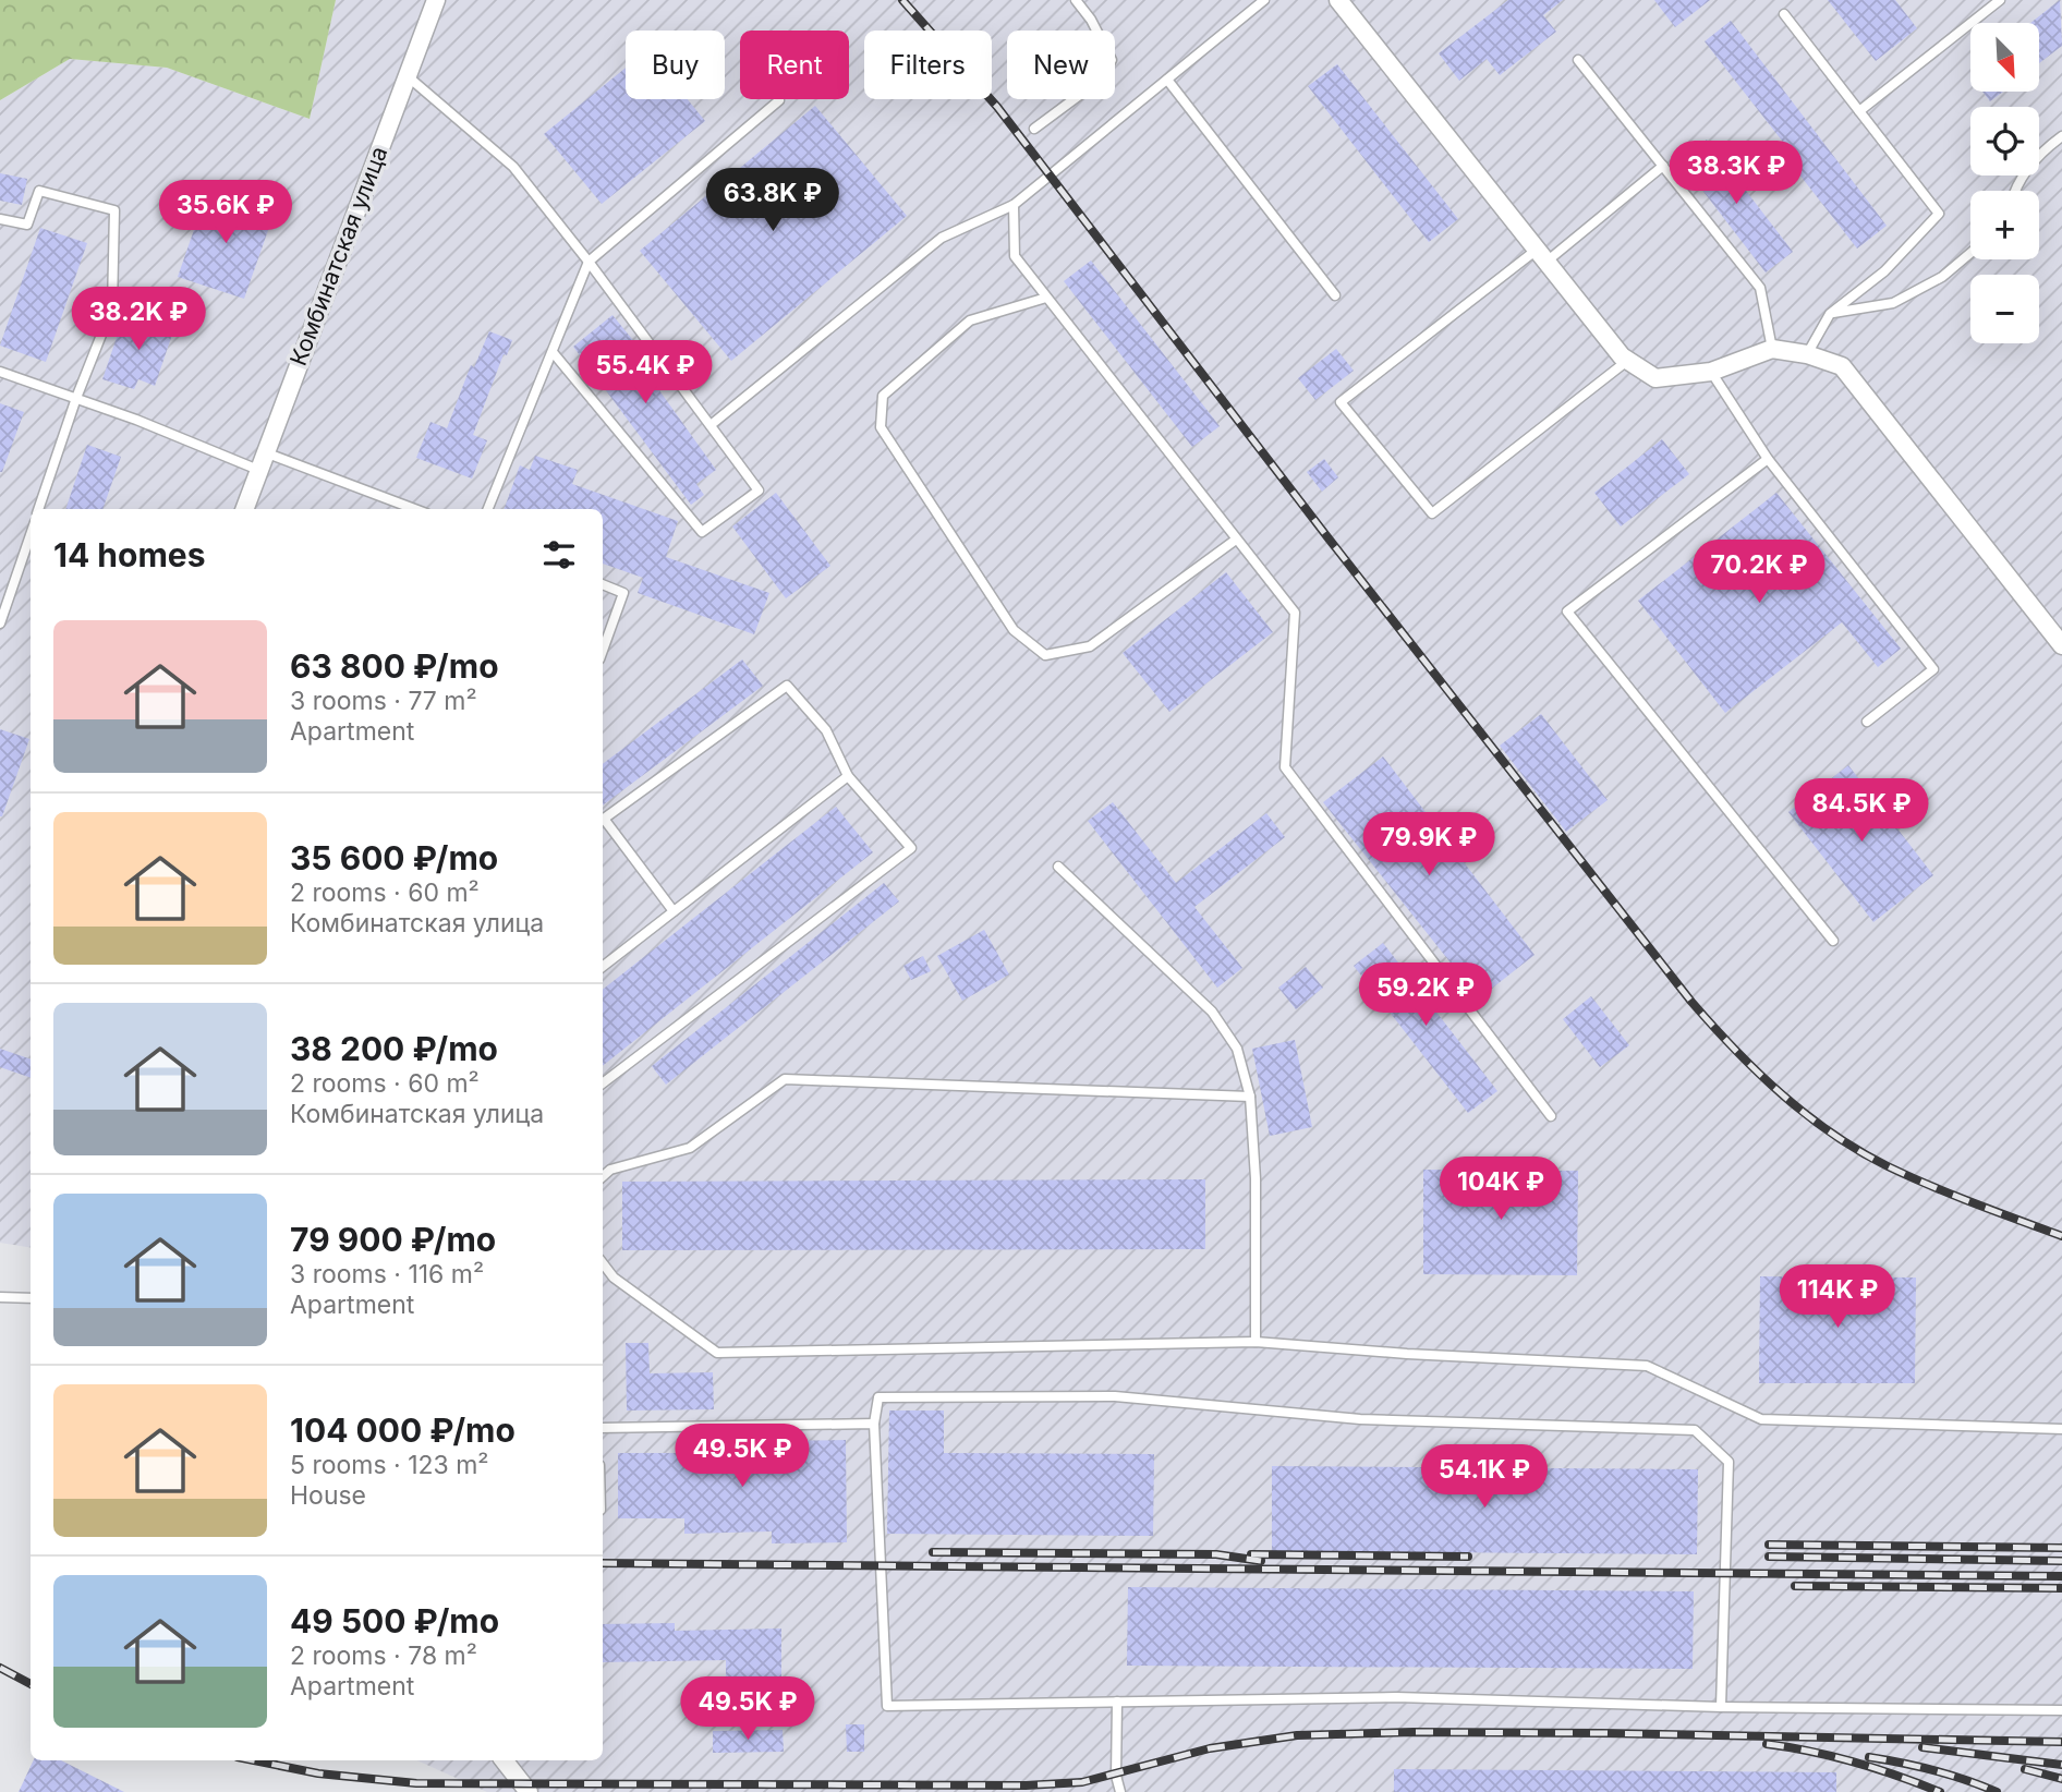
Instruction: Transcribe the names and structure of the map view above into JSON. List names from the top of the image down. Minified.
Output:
{"streets":{"street":["Комбинатская улица"]},"north":"bottom right","page":{"map_buttons":["+","−"],"chip":["Buy","Rent","Filters","New"],"price":["38.3K ₽","63.8K ₽","35.6K ₽","38.2K ₽","55.4K ₽","70.2K ₽","84.5K ₽","79.9K ₽","59.2K ₽","104K ₽","114K ₽","49.5K ₽","54.1K ₽","49.5K ₽"],"heading":"14 homes","list":[{"name":"63 800 ₽/mo","note":"3 rooms · 77 m² · Apartment"},{"name":"35 600 ₽/mo","note":"2 rooms · 60 m² · Комбинатская улица"},{"name":"38 200 ₽/mo","note":"2 rooms · 60 m² · Комбинатская улица"},{"name":"79 900 ₽/mo","note":"3 rooms · 116 m² · Apartment"},{"name":"104 000 ₽/mo","note":"5 rooms · 123 m² · House"},{"name":"49 500 ₽/mo","note":"2 rooms · 78 m² · Apartment"}]}}
